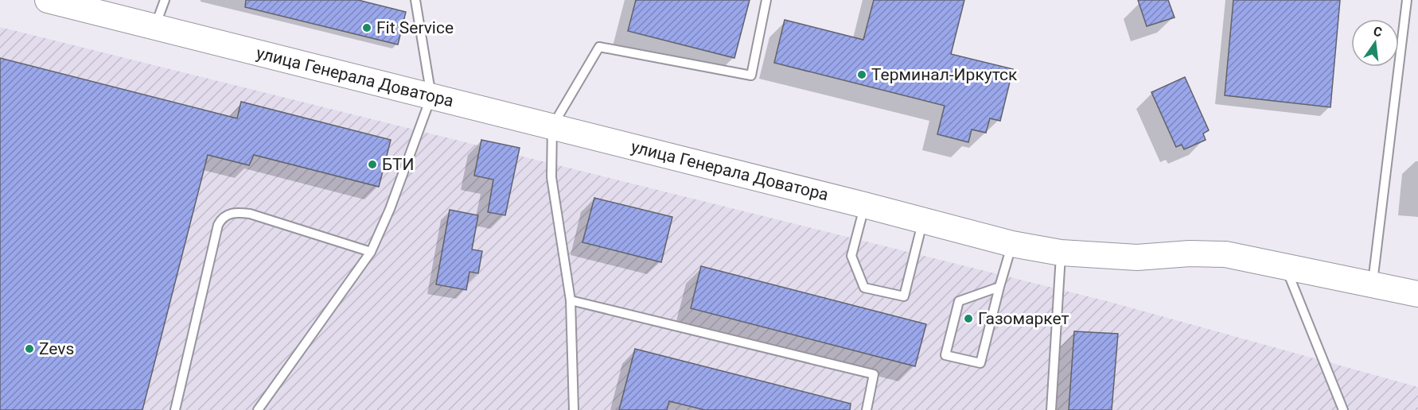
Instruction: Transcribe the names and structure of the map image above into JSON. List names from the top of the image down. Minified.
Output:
{"streets":{"street":["улица Генерала Доватора"]},"places":["Fit Service","Терминал-Иркутск","БТИ","Газомаркет","Zevs"],"north":"top"}
